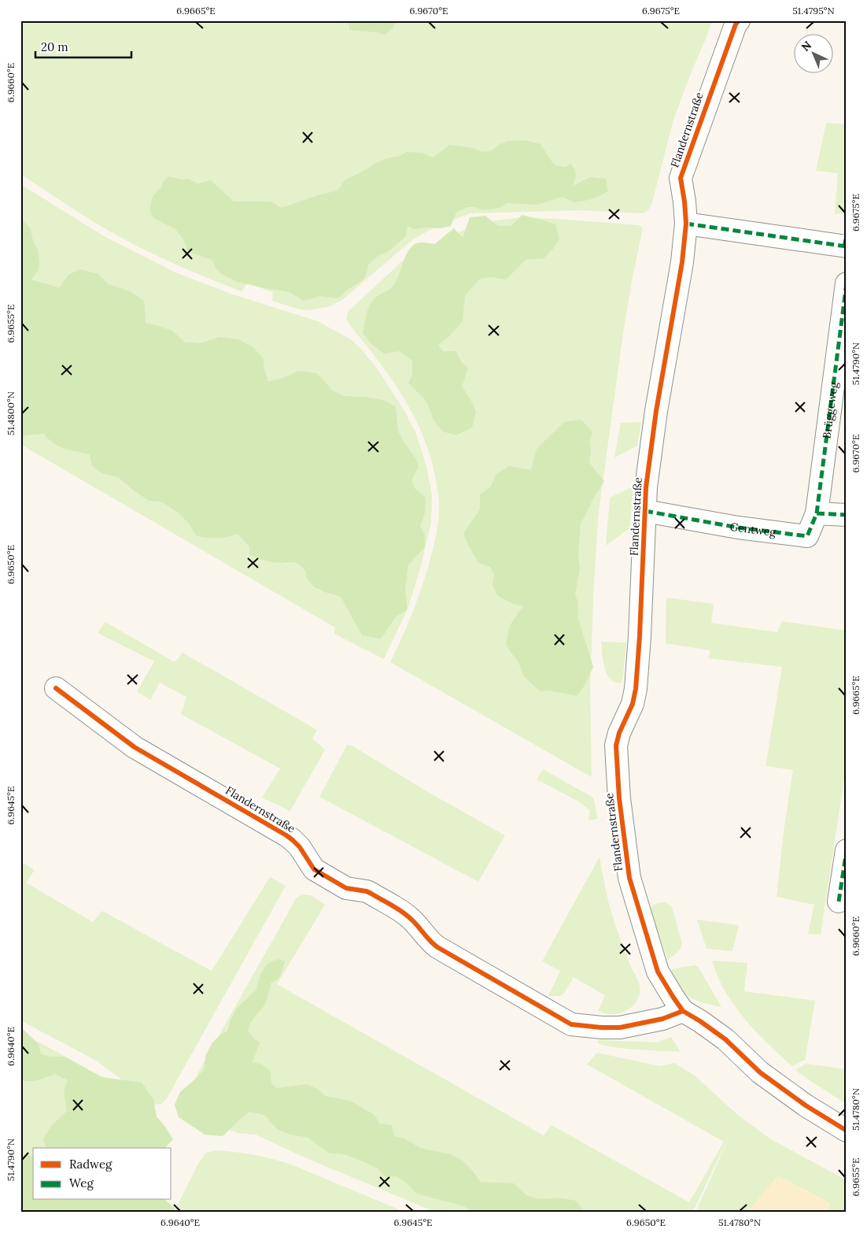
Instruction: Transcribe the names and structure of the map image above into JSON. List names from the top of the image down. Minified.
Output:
{"streets":{"street":["Flandernstraße","Brüggeweg","Gentweg"]},"crossings":[["Flandernstraße","Gentweg"],["Brüggeweg","Gentweg"]],"legend":["Radweg","Weg"],"scale_bar":"20 m","north":"top left","coordinates":["6.9665°E","6.9670°E","6.9675°E","51.4795°N","6.9660°E","6.9655°E","51.4790°N","51.4800°N","6.9650°E","6.9645°E","6.9640°E","51.4780°N"]}
